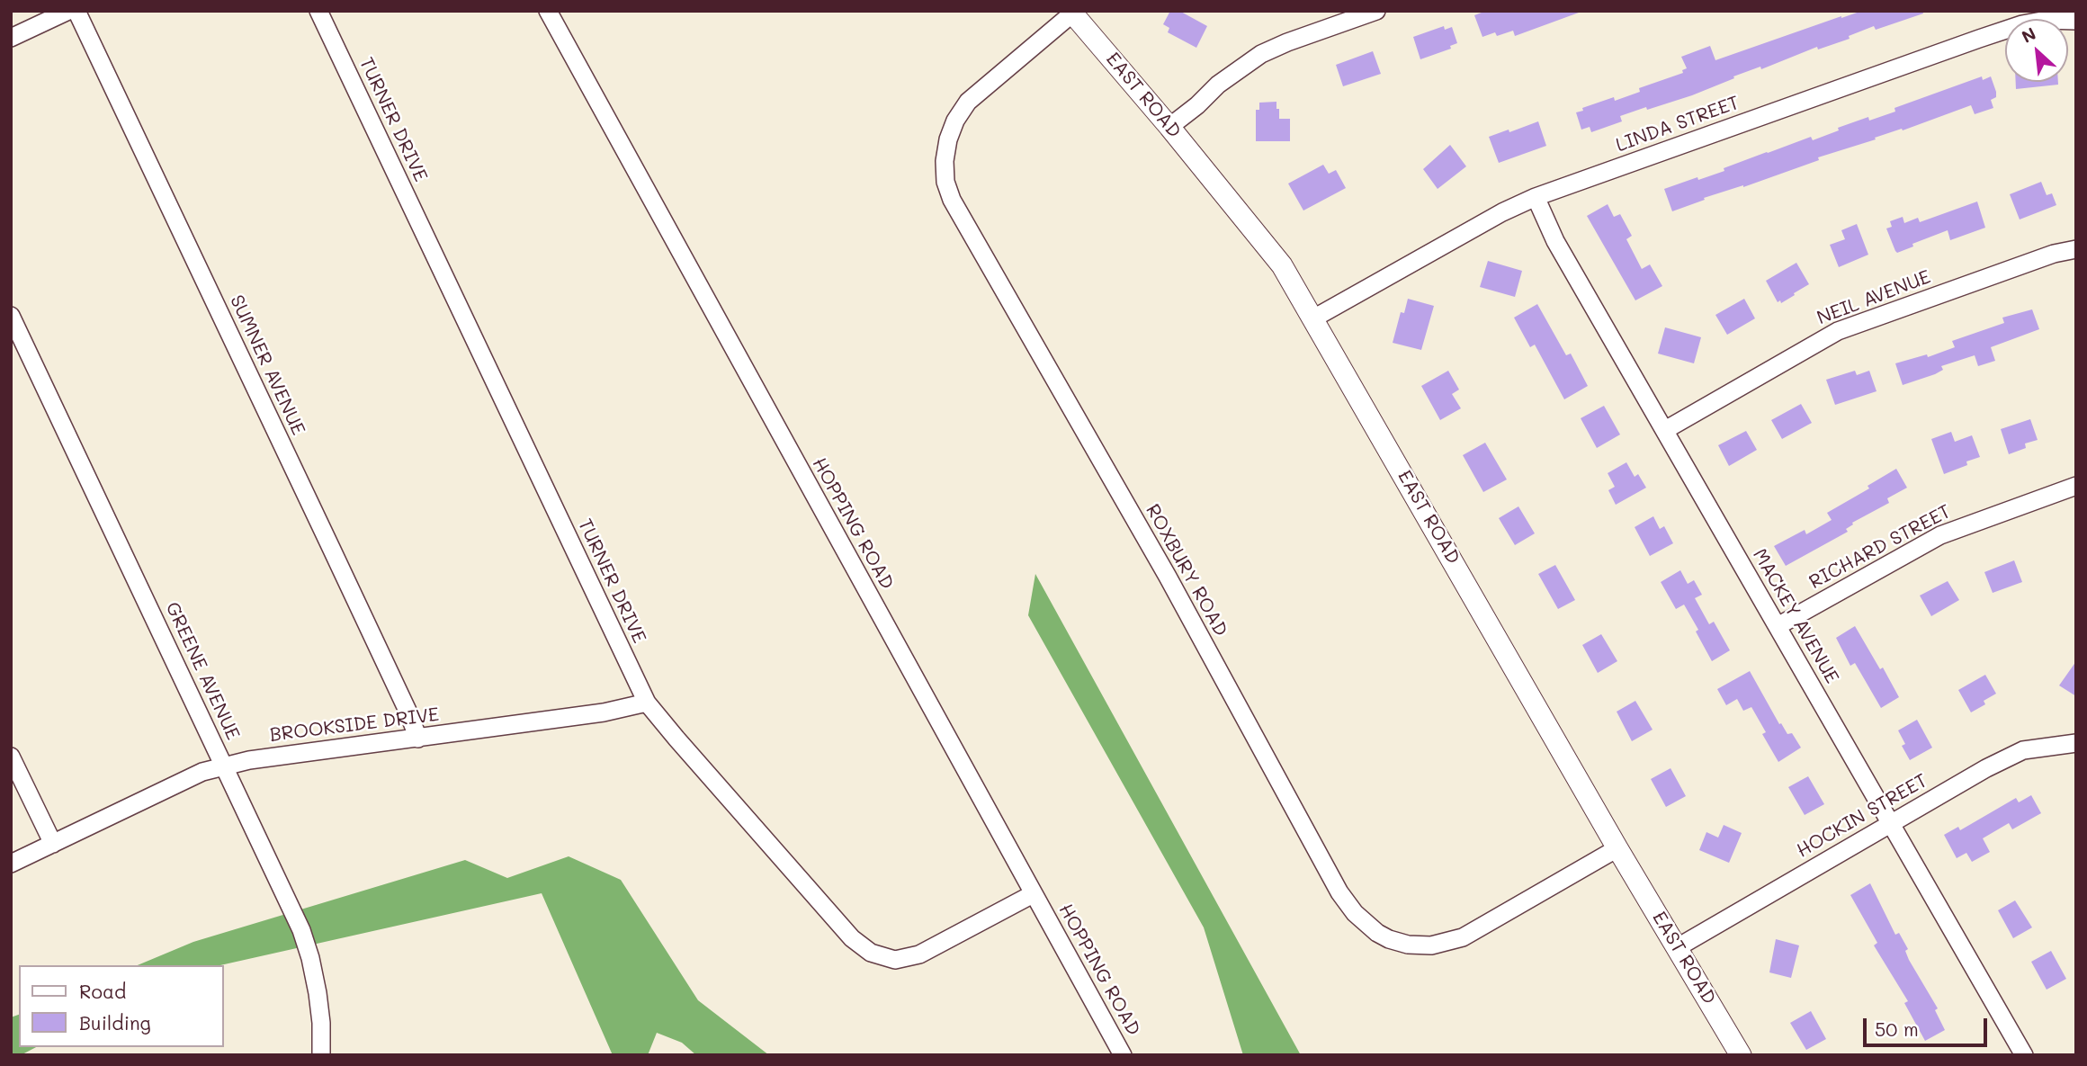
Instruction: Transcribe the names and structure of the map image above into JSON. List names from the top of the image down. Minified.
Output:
{"streets":{"street":["EAST ROAD","TURNER DRIVE","LINDA STREET","NEIL AVENUE","SUMNER AVENUE","HOPPING ROAD","RICHARD STREET","ROXBURY ROAD","MACKEY AVENUE","GREENE AVENUE","BROOKSIDE DRIVE","HOCKIN STREET"]},"crossings":[["EAST ROAD","LINDA STREET"],["EAST ROAD","ROXBURY ROAD"],["EAST ROAD","HOCKIN STREET"],["TURNER DRIVE","HOPPING ROAD"],["TURNER DRIVE","BROOKSIDE DRIVE"],["LINDA STREET","MACKEY AVENUE"],["NEIL AVENUE","MACKEY AVENUE"],["SUMNER AVENUE","BROOKSIDE DRIVE"],["RICHARD STREET","MACKEY AVENUE"],["MACKEY AVENUE","HOCKIN STREET"],["GREENE AVENUE","BROOKSIDE DRIVE"]],"legend":["Road","Building"],"scale_bar":"50 m","north":"top left"}
